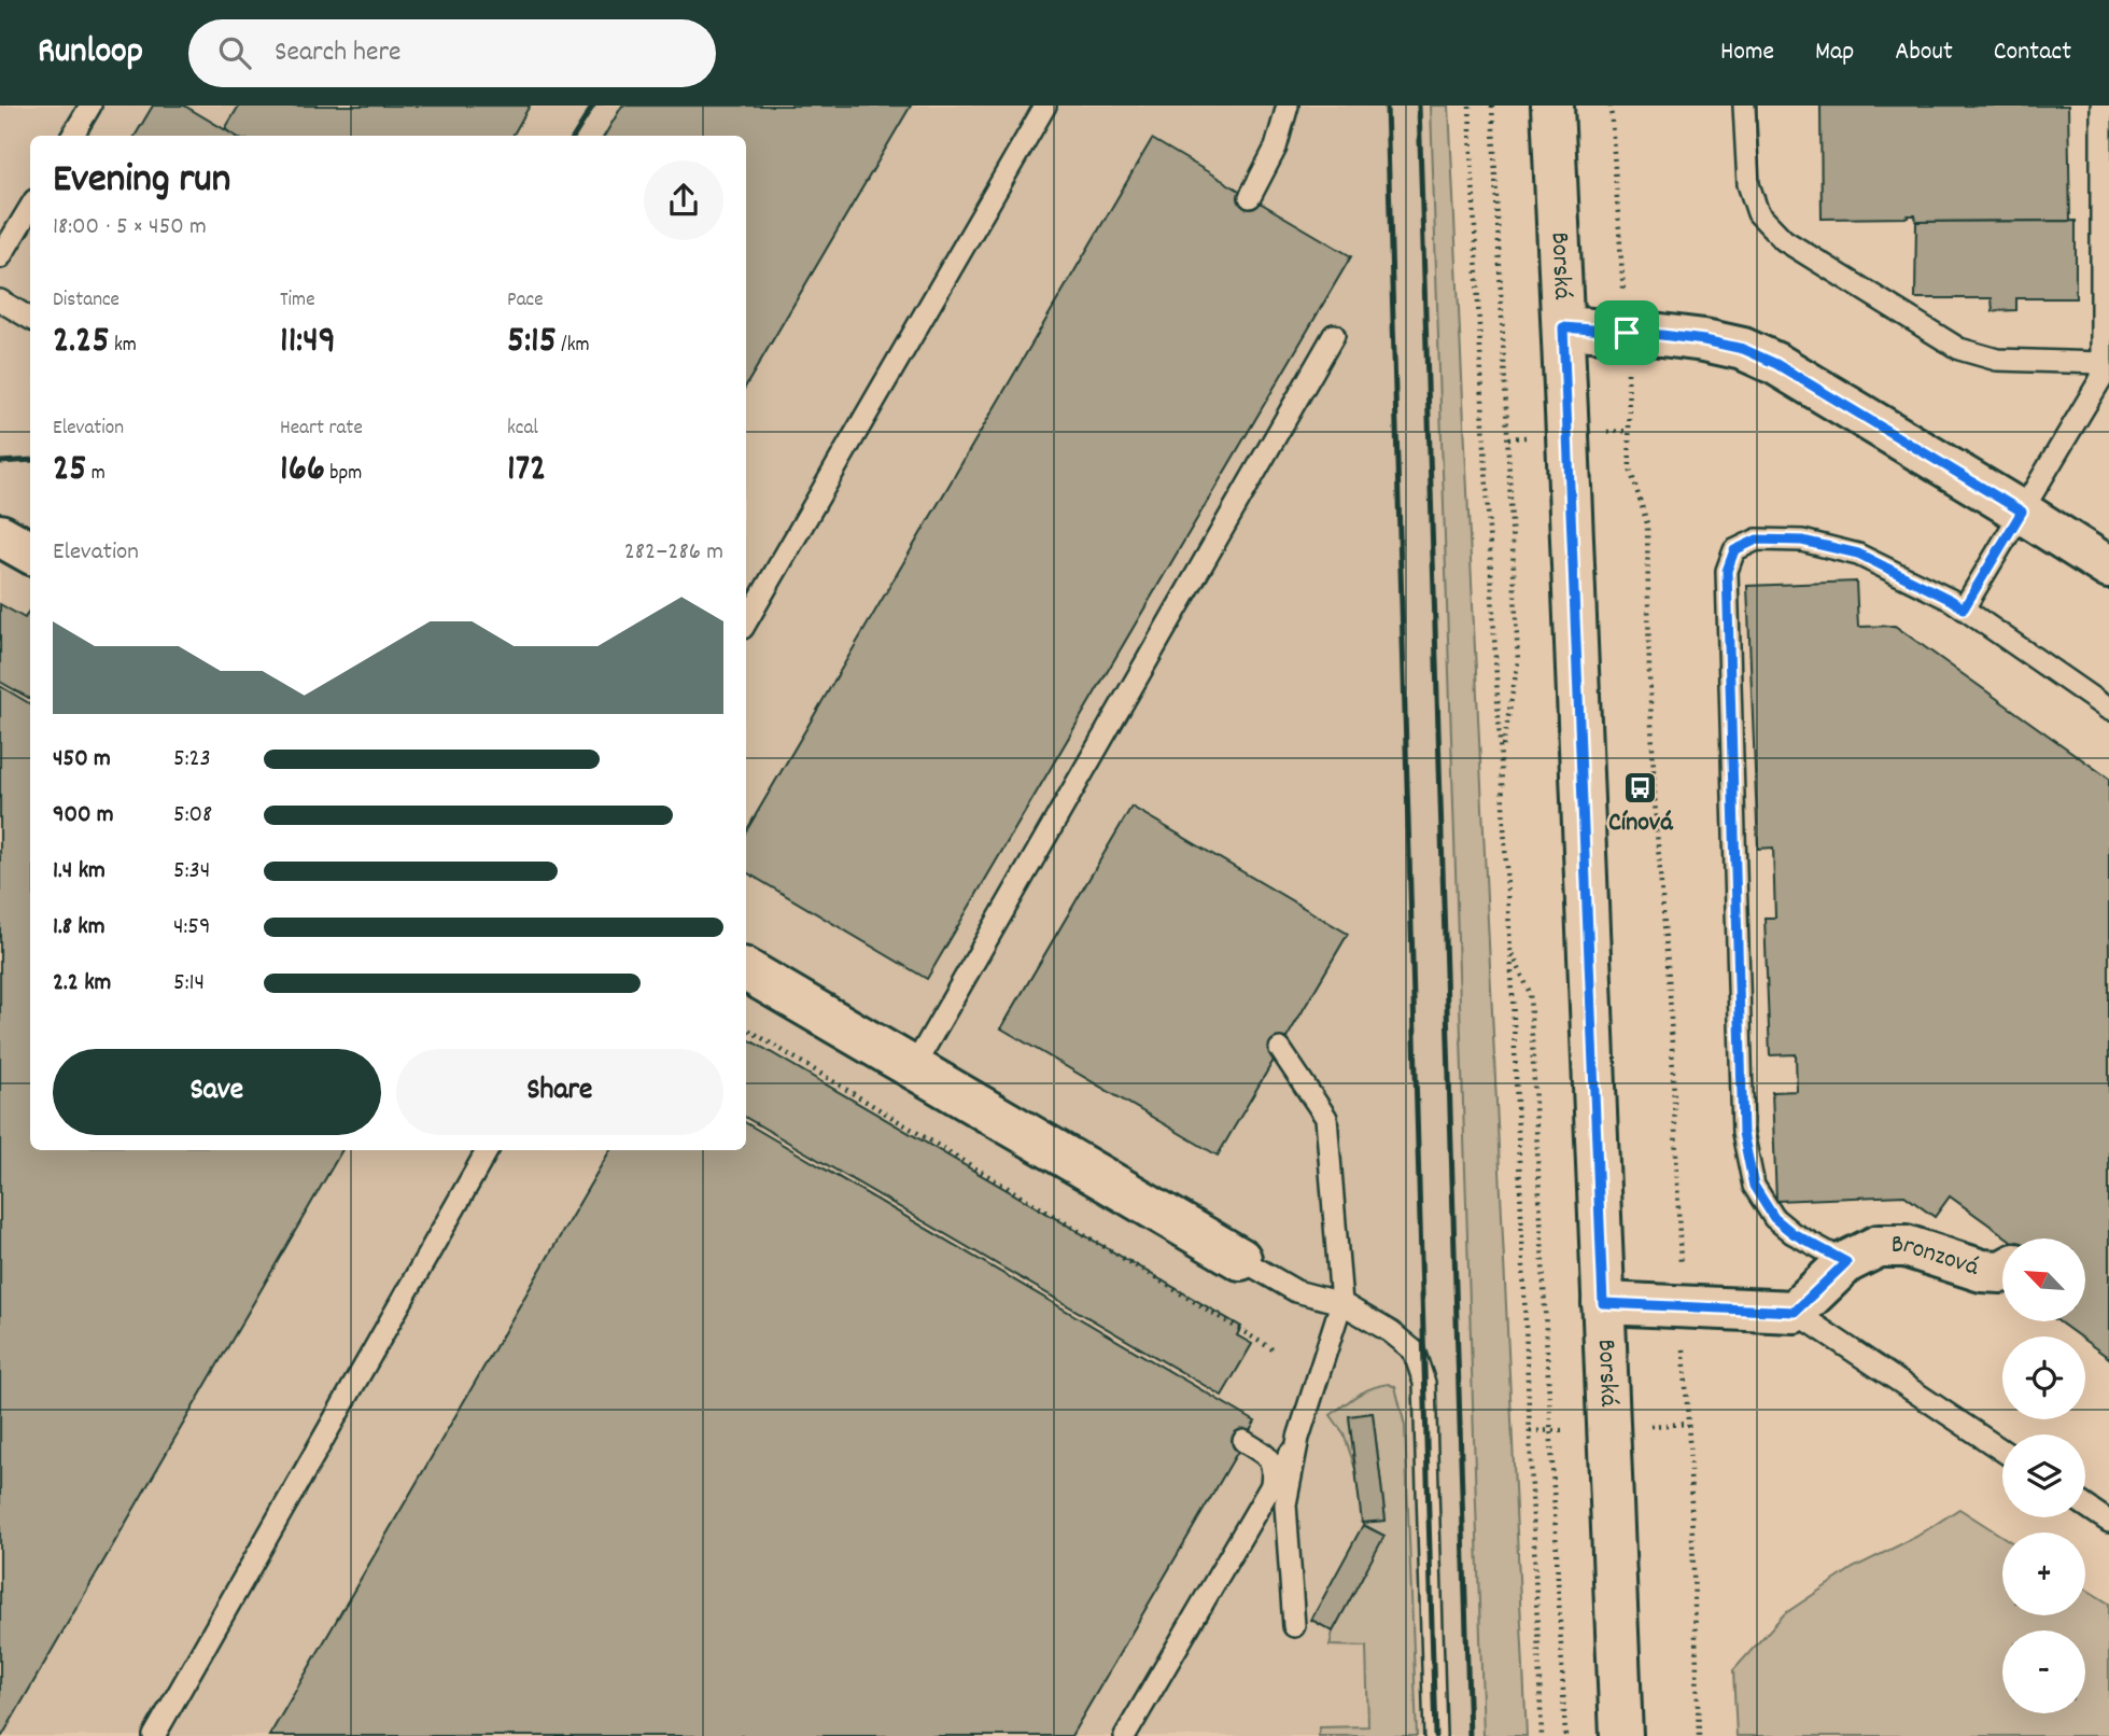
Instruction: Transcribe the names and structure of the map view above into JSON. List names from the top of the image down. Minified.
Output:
{"streets":{"street":["Borská","Bronzová"]},"places":{"bus stop":["Cínová"]},"north":"top left","page":{"header":"Runloop","search":"Search here","nav":["Home","Map","About","Contact"],"heading":["Evening run","18:00 · 5 × 450 m"],"stats":[["Distance","2.25 km"],["Time","11:49"],["Pace","5:15 /km"],["Elevation","25 m"],["Heart rate","166 bpm"],["kcal","172"]],"chart":["Elevation","282–286 m"],"list":[{"name":"450 m","note":"5:23"},{"name":"900 m","note":"5:08"},{"name":"1.4 km","note":"5:34"},{"name":"1.8 km","note":"4:59"},{"name":"2.2 km","note":"5:14"}],"buttons":["Save","Share"],"map_buttons":["+","−"]}}
